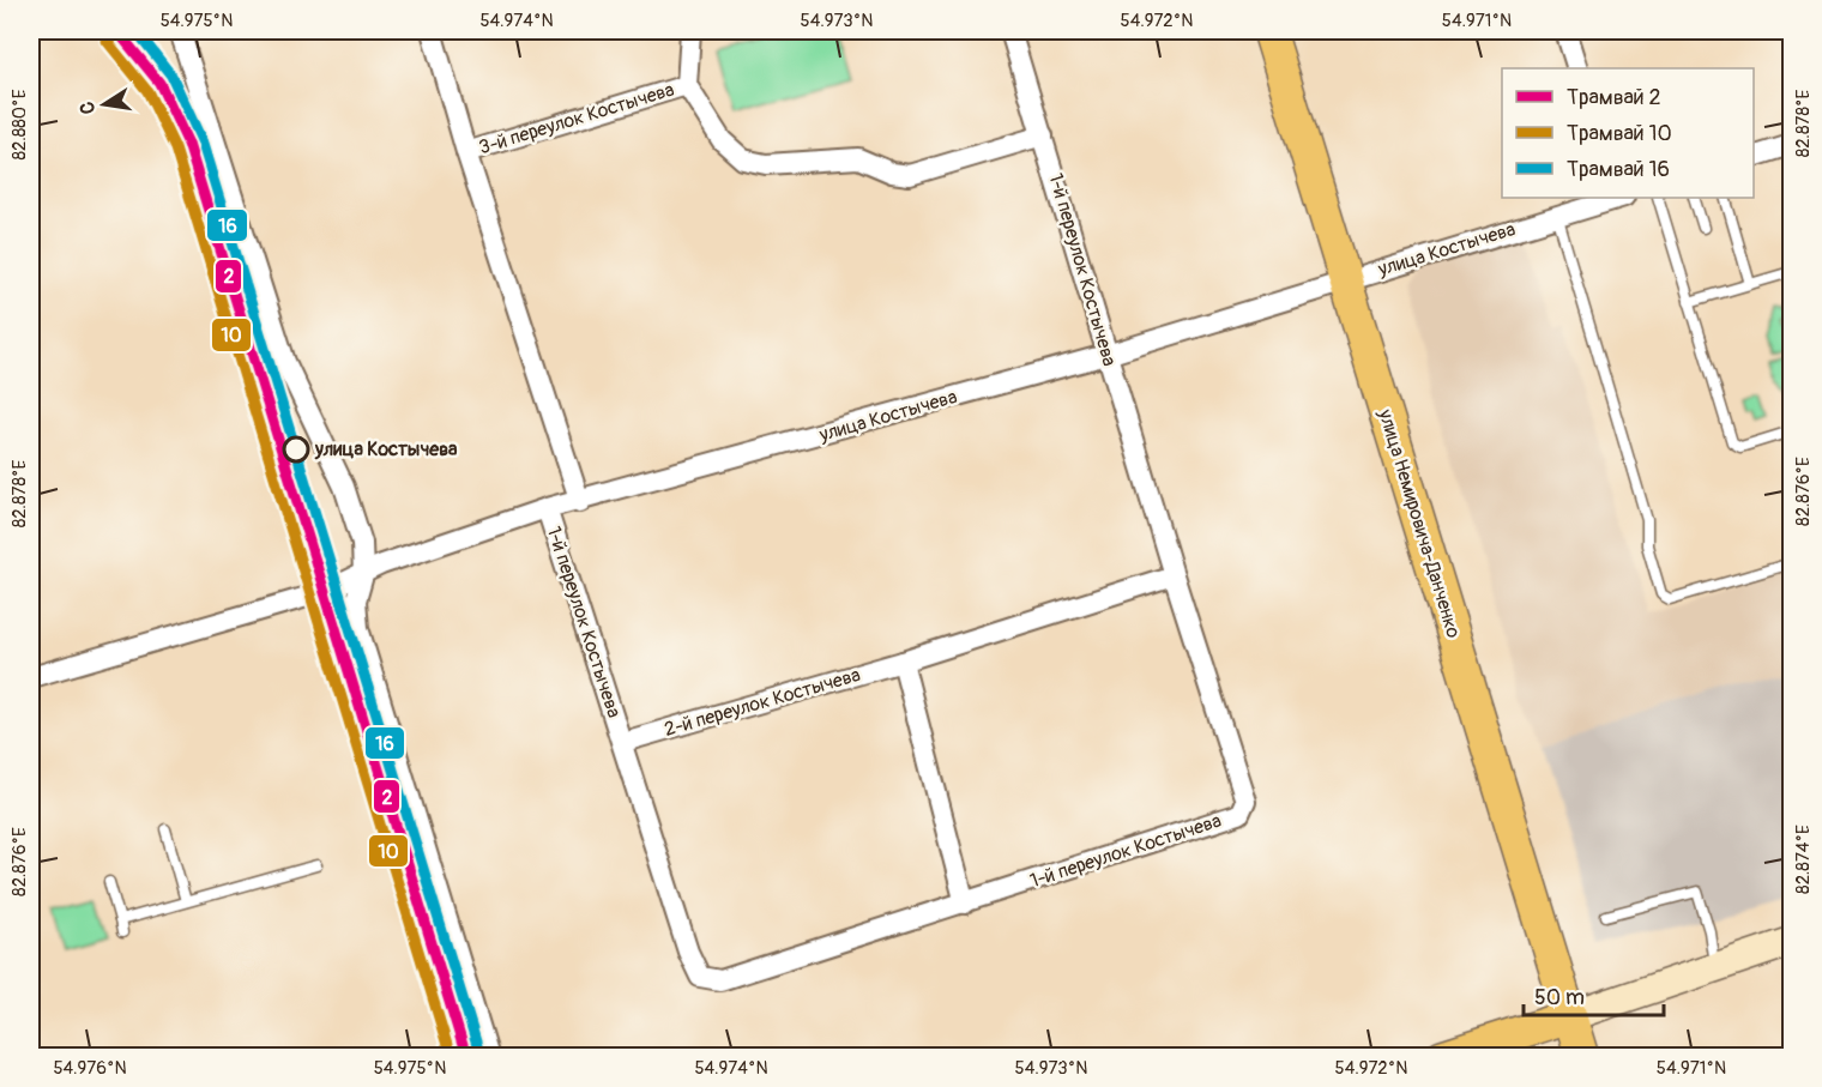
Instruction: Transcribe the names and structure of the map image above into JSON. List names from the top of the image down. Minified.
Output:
{"streets":{"main road":["улица Немировича-Данченко"],"street":["3-й переулок Костычева","улица Костычева","1-й переулок Костычева","2-й переулок Костычева"]},"crossings":[["3-й переулок Костычева","1-й переулок Костычева"],["улица Костычева","1-й переулок Костычева"],["улица Костычева","улица Немировича-Данченко"],["1-й переулок Костычева","2-й переулок Костычева"]],"places":["улица Костычева"],"lines":["tram line 2","tram line 16","tram line 10"],"legend":["Трамвай 2","Трамвай 10","Трамвай 16"],"scale_bar":"50 m","north":"left","coordinates":["54.975°N","54.974°N","54.973°N","54.972°N","54.971°N","82.878°E","82.880°E","82.876°E","82.874°E","54.976°N"]}
